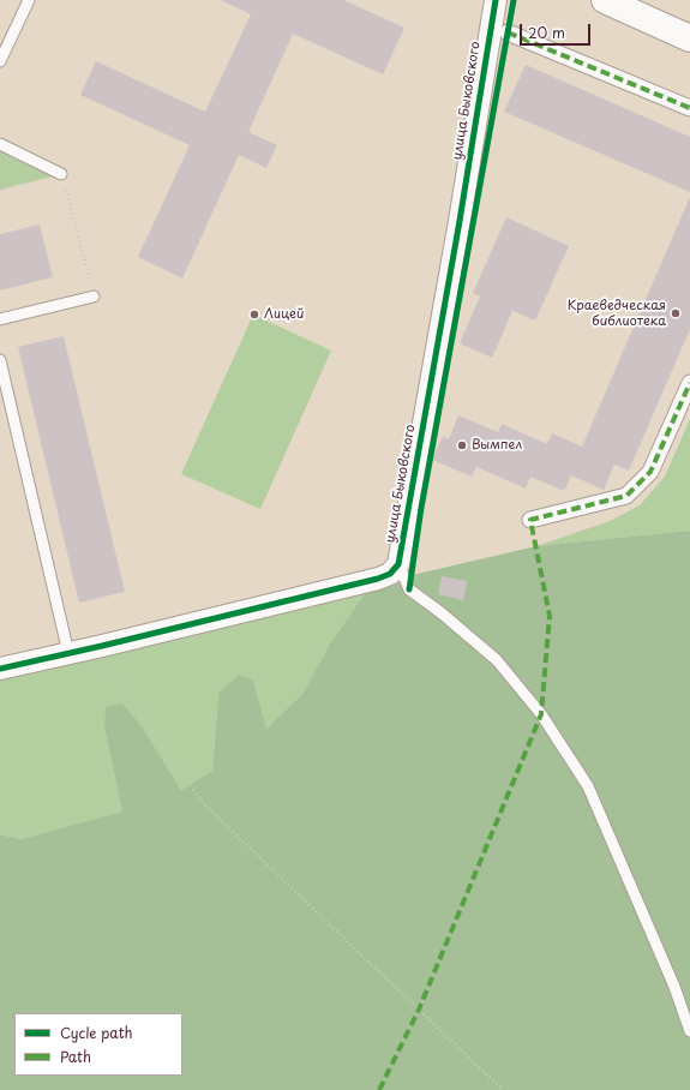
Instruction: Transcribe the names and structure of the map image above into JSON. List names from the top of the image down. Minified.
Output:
{"streets":{"street":["улица Быковского"]},"places":["Краеведческая библиотека","Лицей","Вымпел"],"legend":["Cycle path","Path"],"scale_bar":"20 m"}
